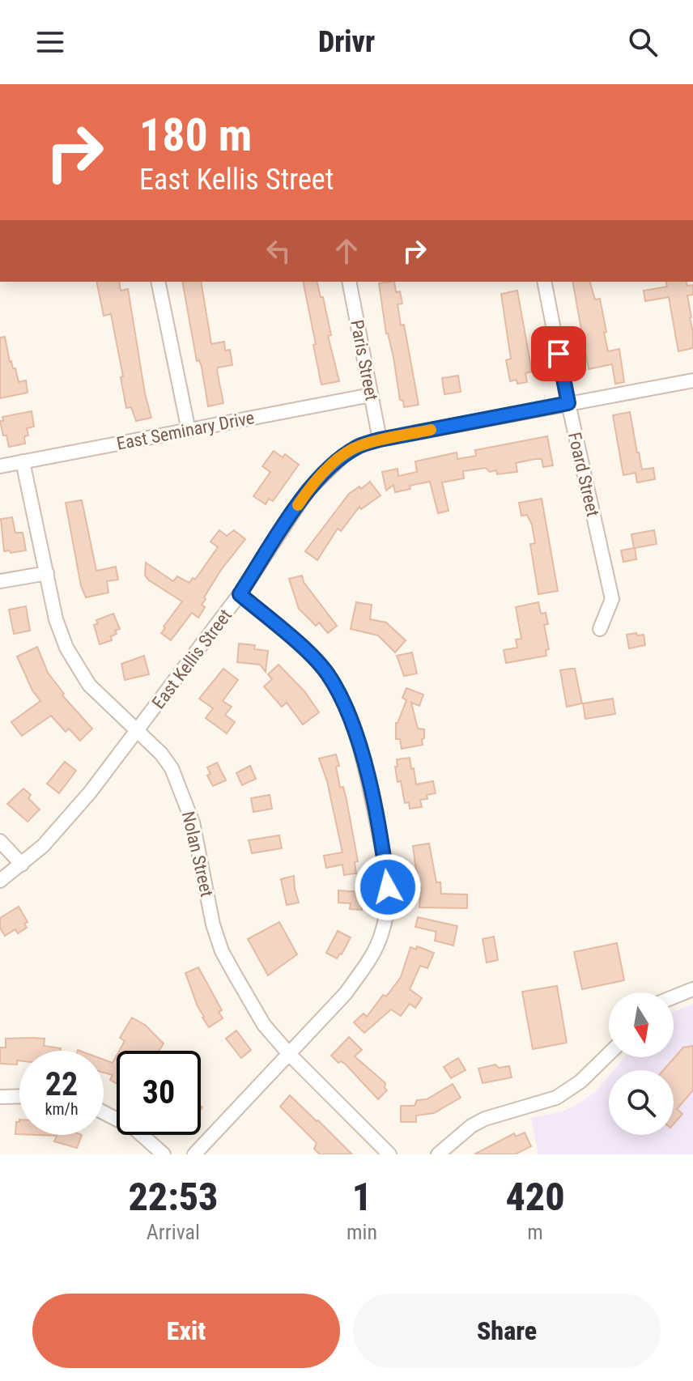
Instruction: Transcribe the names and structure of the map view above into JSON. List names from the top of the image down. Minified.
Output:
{"streets":{"street":["Paris Street","East Seminary Drive","Foard Street","East Kellis Street","Nolan Street"]},"crossings":[["Paris Street","East Seminary Drive"],["Paris Street","East Kellis Street"],["East Seminary Drive","Nolan Street"],["East Kellis Street","Nolan Street"]],"north":"bottom","page":{"header":"Drivr","turn":["180 m","East Kellis Street"],"speed":"22 km/h","limit":"30","eta":["22:53","Arrival","1","min","420","m"],"buttons":["Exit","Share"]}}
